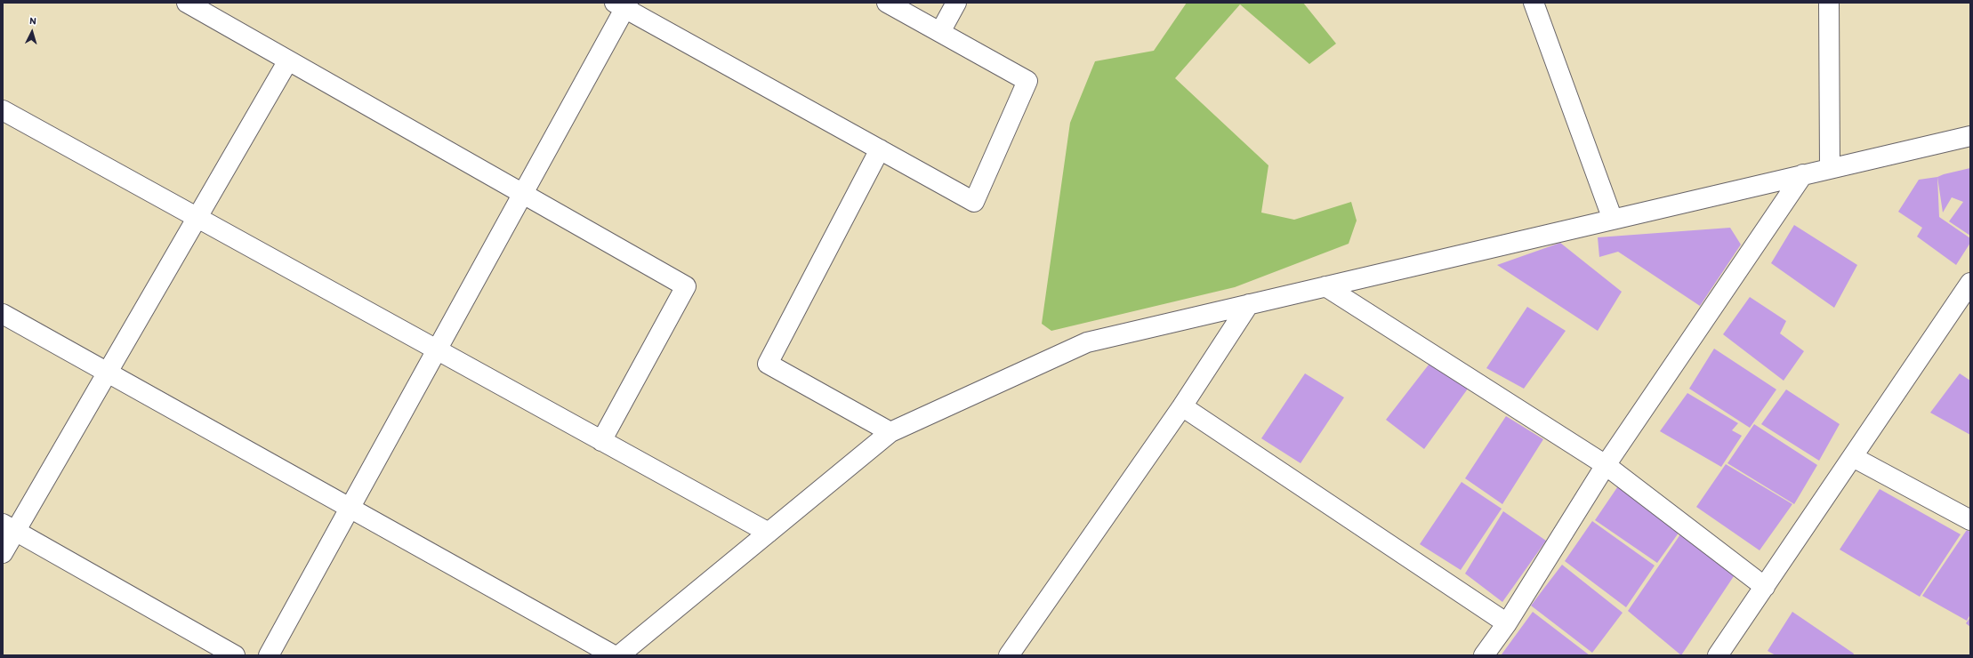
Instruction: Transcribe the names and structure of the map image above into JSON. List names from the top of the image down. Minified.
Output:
{"north":"top"}
